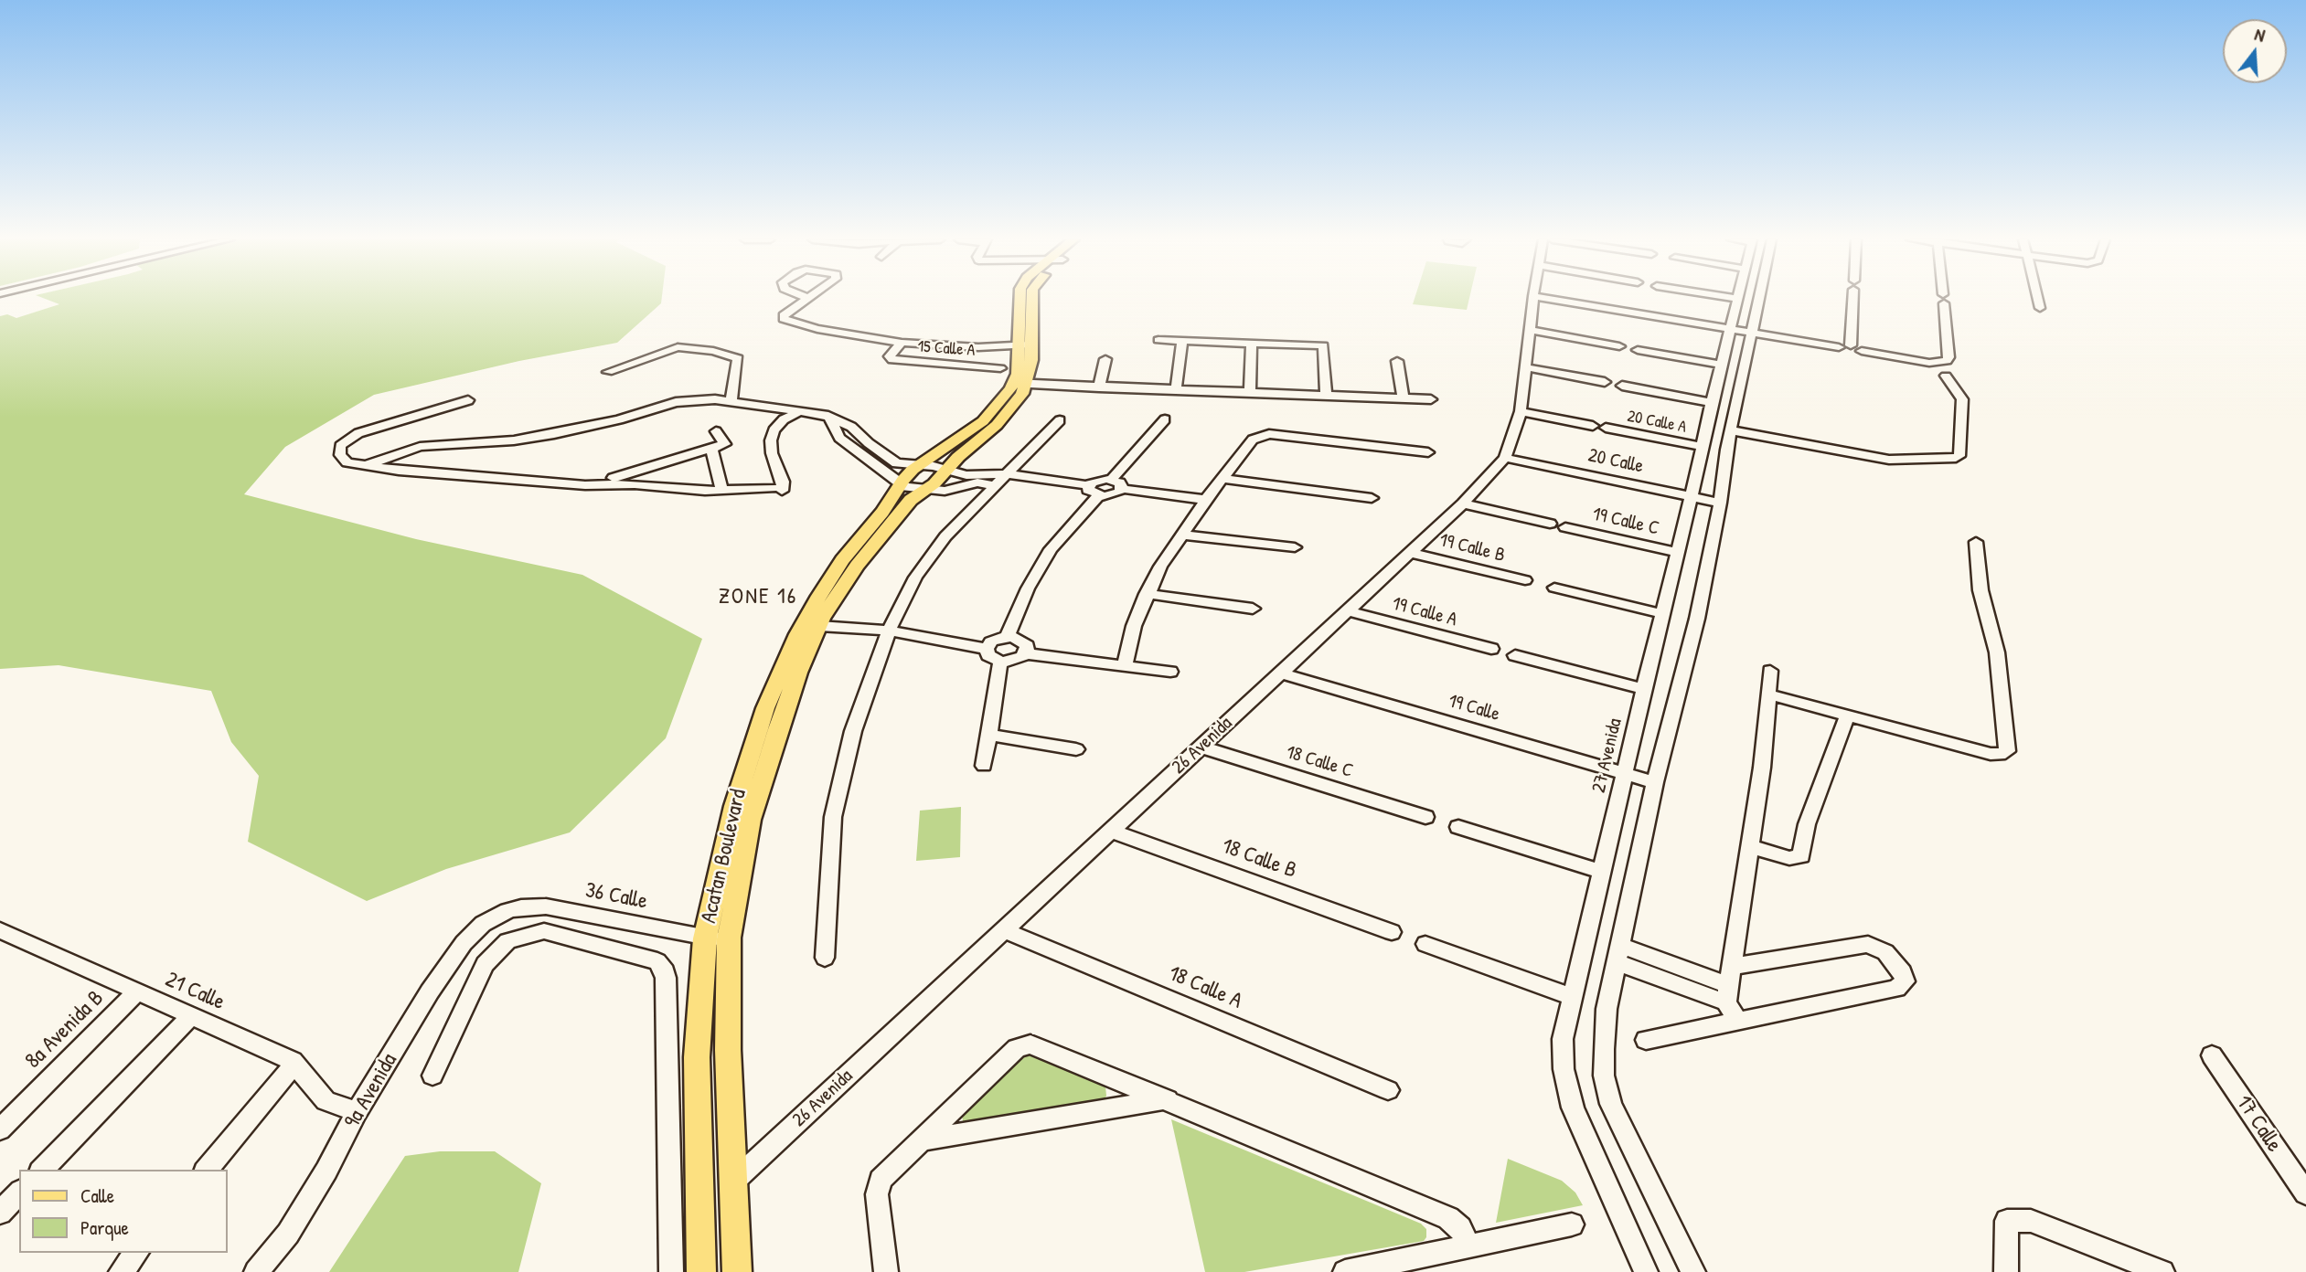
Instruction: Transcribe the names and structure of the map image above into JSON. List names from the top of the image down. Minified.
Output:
{"streets":{"main road":["Acatan Boulevard"],"street":["15 Calle A","20 Calle A","20 Calle","19 Calle C","19 Calle B","19 Calle A","19 Calle","26 Avenida","27 Avenida","18 Calle C","18 Calle B","36 Calle","18 Calle A","21 Calle","8a Avenida B","9a Avenida","17 Calle"]},"crossings":[["20 Calle A","27 Avenida"],["20 Calle","26 Avenida"],["20 Calle","27 Avenida"],["19 Calle C","27 Avenida"],["19 Calle B","26 Avenida"],["19 Calle A","26 Avenida"],["19 Calle","26 Avenida"],["19 Calle","27 Avenida"],["26 Avenida","18 Calle C"],["26 Avenida","Acatan Boulevard"],["26 Avenida","18 Calle B"],["26 Avenida","18 Calle A"],["Acatan Boulevard","36 Calle"],["36 Calle","9a Avenida"],["21 Calle","8a Avenida B"],["21 Calle","9a Avenida"]],"districts":["ZONE 16"],"legend":["Calle","Parque"],"north":"top"}
